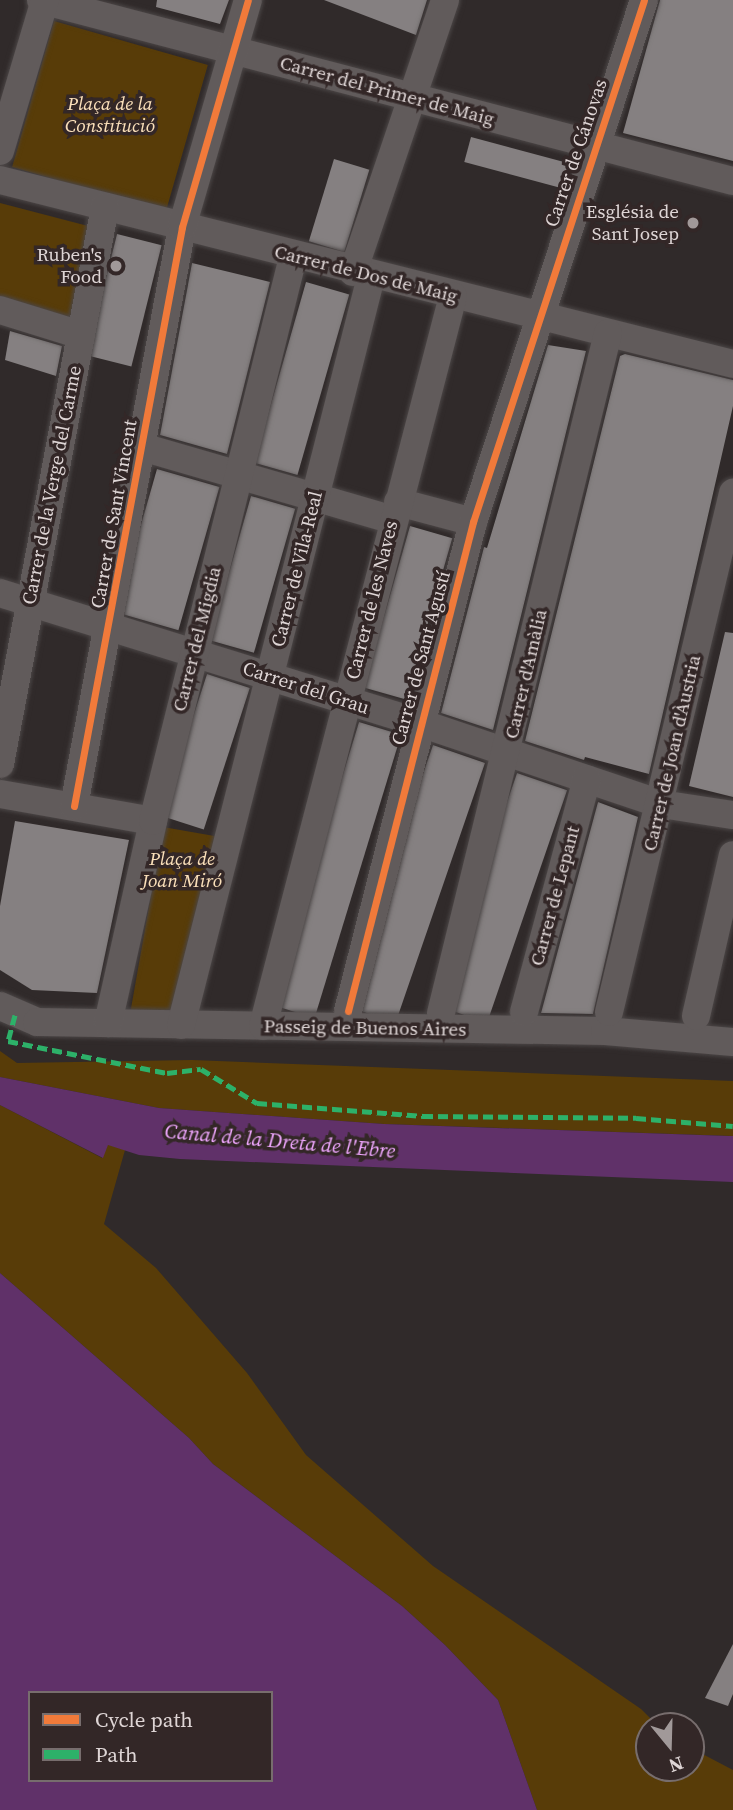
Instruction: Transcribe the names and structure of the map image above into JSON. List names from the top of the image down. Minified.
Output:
{"streets":{"street":["Carrer del Primer de Maig","Carrer de Cánovas","Carrer de Dos de Maig","Carrer de la Verge del Carme","Carrer de Sant Vincent","Carrer de Vila-Real","Carrer de les Naves","Carrer del Migdia","Carrer de Sant Agustí","Carrer d'Amàlia","Carrer del Grau","Carrer de Joan d'Àustria","Carrer de Lepant","Passeig de Buenos Aires"]},"crossings":[["Carrer del Primer de Maig","Carrer de Cánovas"],["Carrer del Primer de Maig","Carrer de Sant Vincent"],["Carrer del Primer de Maig","Carrer de Vila-Real"],["Carrer de Cánovas","Carrer de Dos de Maig"],["Carrer de Cánovas","Carrer de Sant Agustí"],["Carrer de Dos de Maig","Carrer de la Verge del Carme"],["Carrer de Dos de Maig","Carrer de Sant Vincent"],["Carrer de Dos de Maig","Carrer de Vila-Real"],["Carrer de Dos de Maig","Carrer de les Naves"],["Carrer de Dos de Maig","Carrer del Migdia"],["Carrer de Dos de Maig","Carrer de Sant Agustí"],["Carrer de Dos de Maig","Carrer d'Amàlia"],["Carrer de la Verge del Carme","Carrer del Grau"],["Carrer de Sant Vincent","Carrer del Grau"],["Carrer de Vila-Real","Carrer del Grau"],["Carrer de Vila-Real","Passeig de Buenos Aires"],["Carrer de les Naves","Carrer del Grau"],["Carrer de les Naves","Passeig de Buenos Aires"],["Carrer del Migdia","Carrer del Grau"],["Carrer del Migdia","Passeig de Buenos Aires"],["Carrer de Sant Agustí","Carrer del Grau"],["Carrer d'Amàlia","Carrer del Grau"],["Carrer del Grau","Carrer de Joan d'Àustria"],["Carrer del Grau","Carrer de Lepant"]],"water":["Canal de la Dreta de l'Ebre"],"parks":["Plaça de la Constitució","Plaça de Joan Miró"],"places":["Església de Sant Josep","Ruben's Food"],"legend":["Cycle path","Path"],"north":"bottom"}
